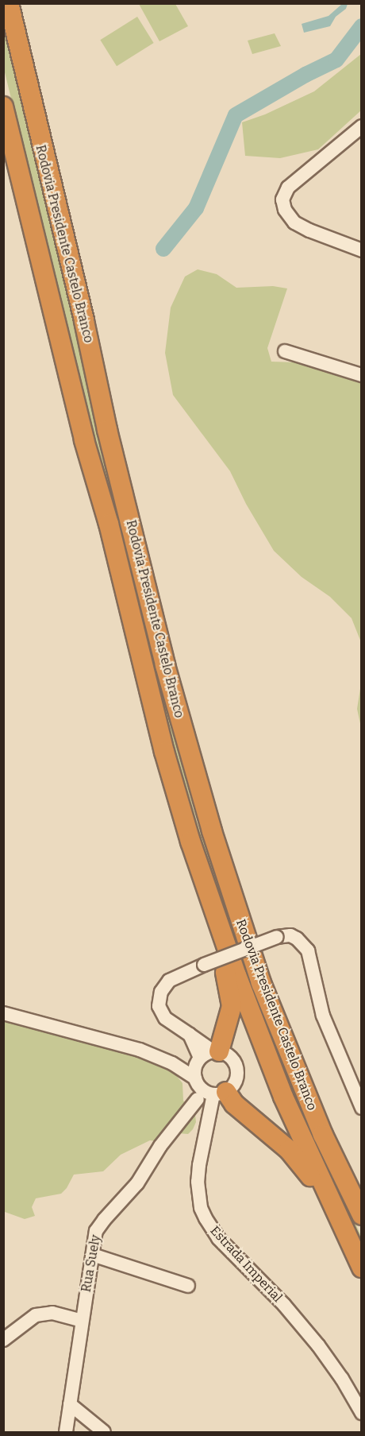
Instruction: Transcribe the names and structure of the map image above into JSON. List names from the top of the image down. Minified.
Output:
{"streets":{"highway":["Rodovia Presidente Castelo Branco"],"street":["Rua Suely","Estrada Imperial"]},"crossings":[["Rua Suely","Estrada Imperial"]]}
